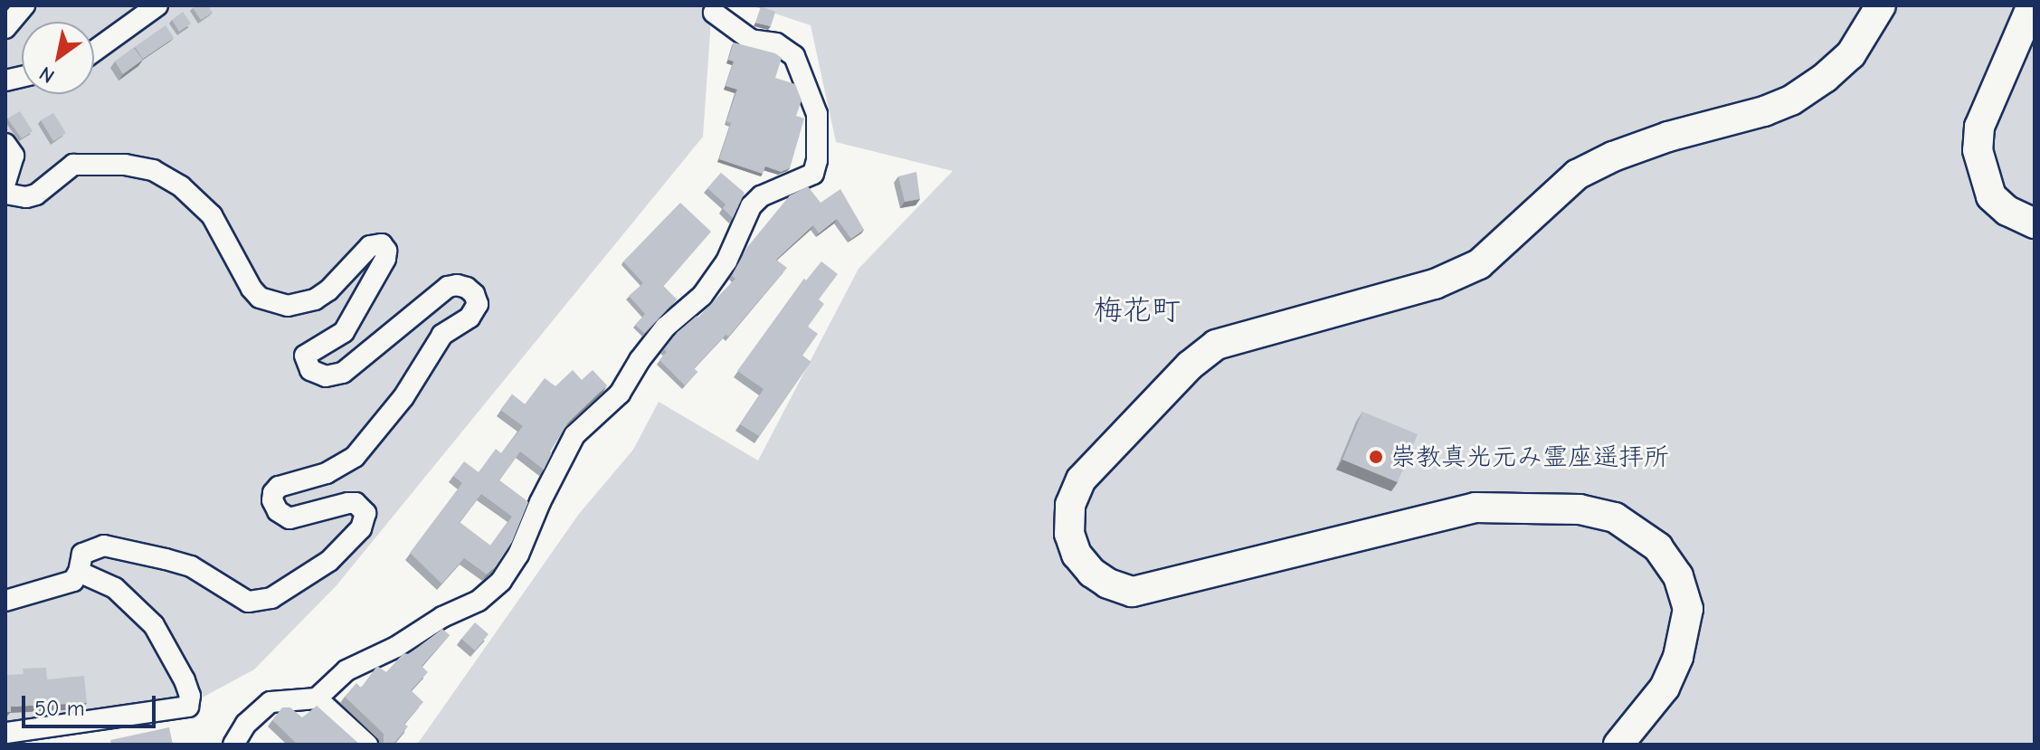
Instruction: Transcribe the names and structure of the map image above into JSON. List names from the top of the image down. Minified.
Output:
{"districts":["梅花町"],"places":["崇教真光元み霊座遥拝所"],"scale_bar":"50 m","north":"bottom left"}
